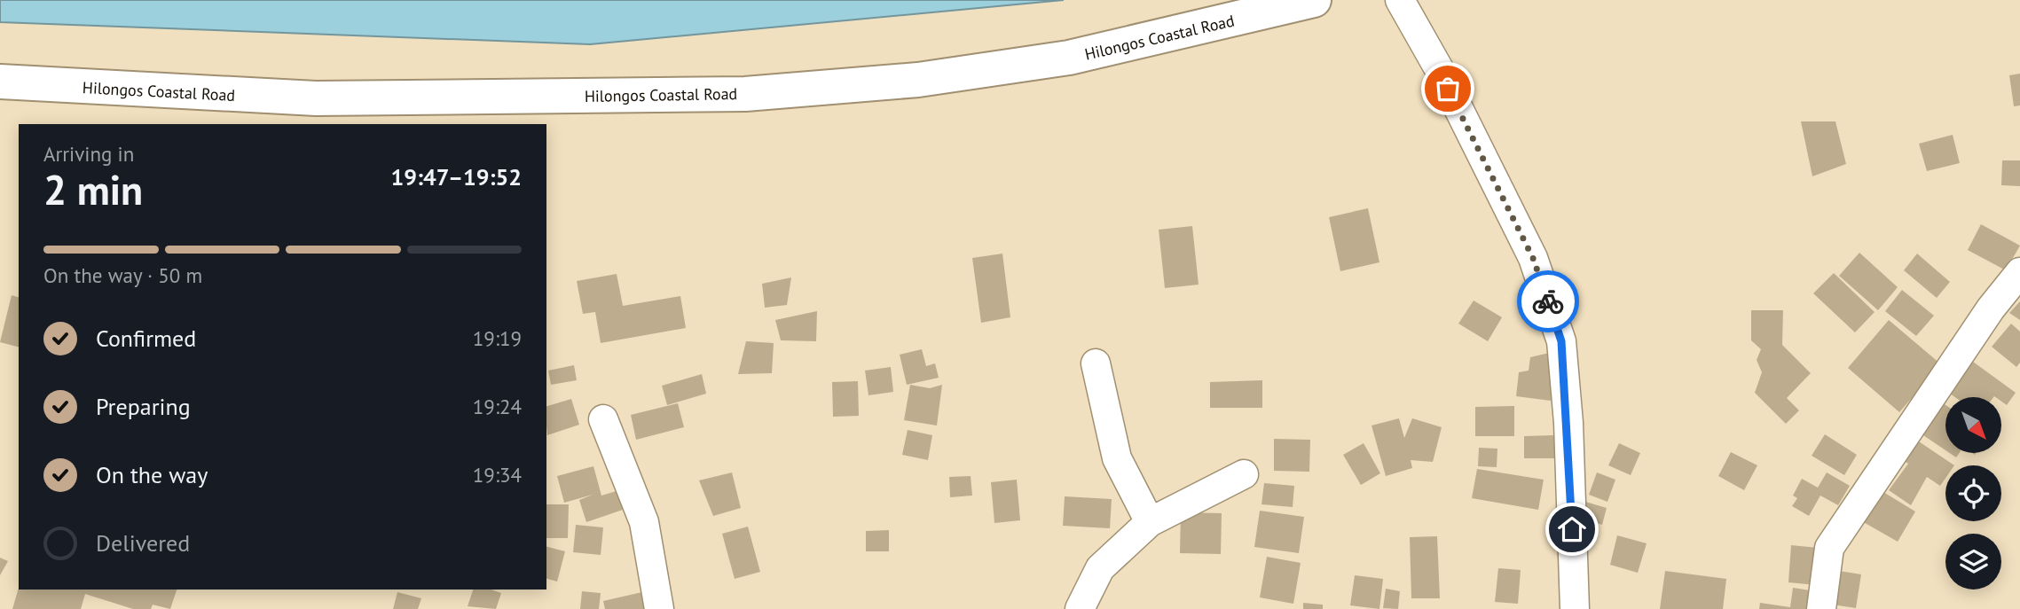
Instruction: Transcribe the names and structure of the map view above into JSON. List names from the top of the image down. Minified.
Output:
{"streets":{"street":["Hilongos Coastal Road"]},"north":"bottom right","page":{"heading":["2 min","Arriving in","19:47–19:52"],"bar":"On the way · 50 m","list":[["Confirmed","19:19"],["Preparing","19:24"],["On the way","19:34"],"Delivered"]}}
